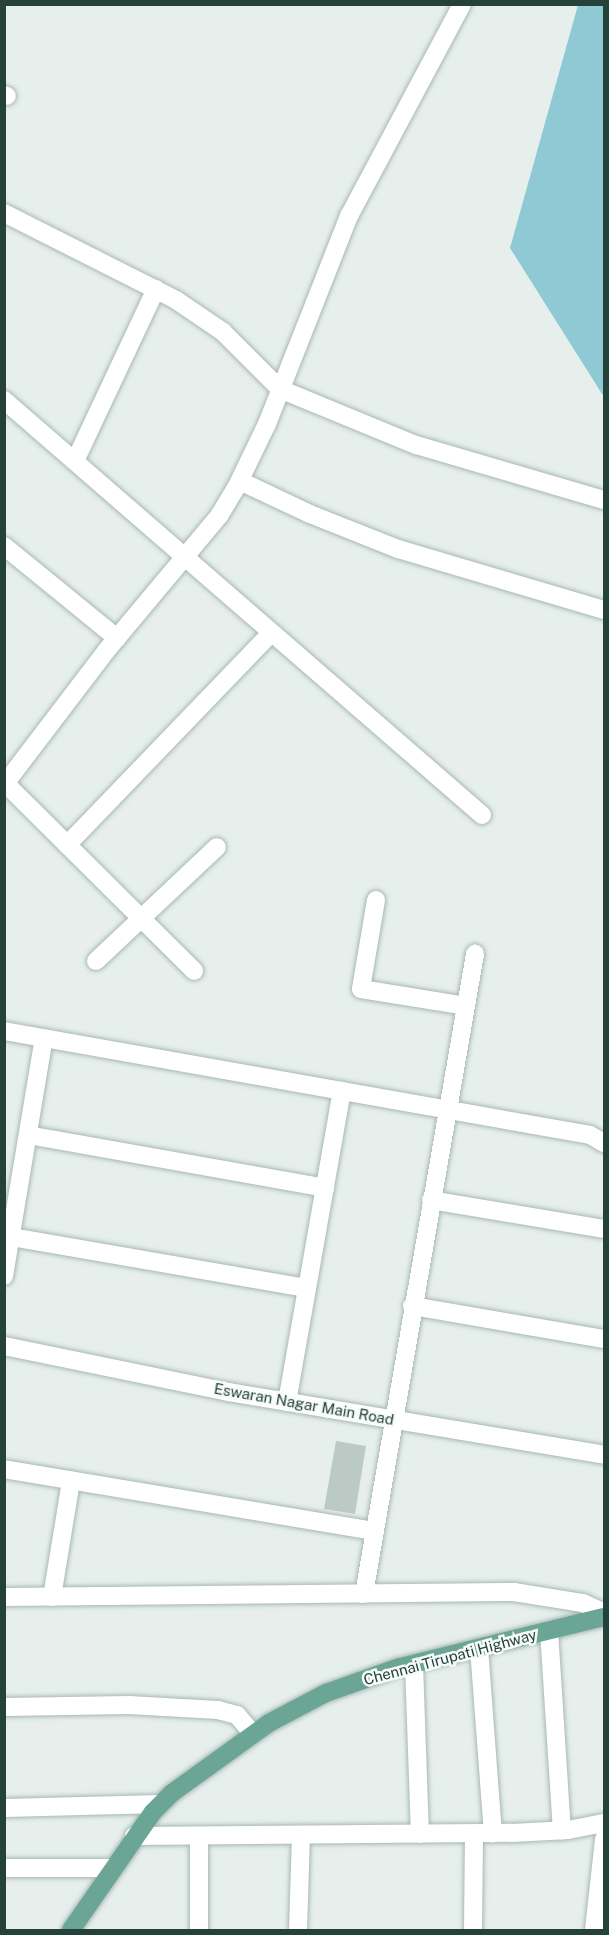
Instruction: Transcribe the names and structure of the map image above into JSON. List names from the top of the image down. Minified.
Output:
{"streets":{"main road":["Chennai Tirupati Highway"],"street":["Eswaran Nagar Main Road"]}}
